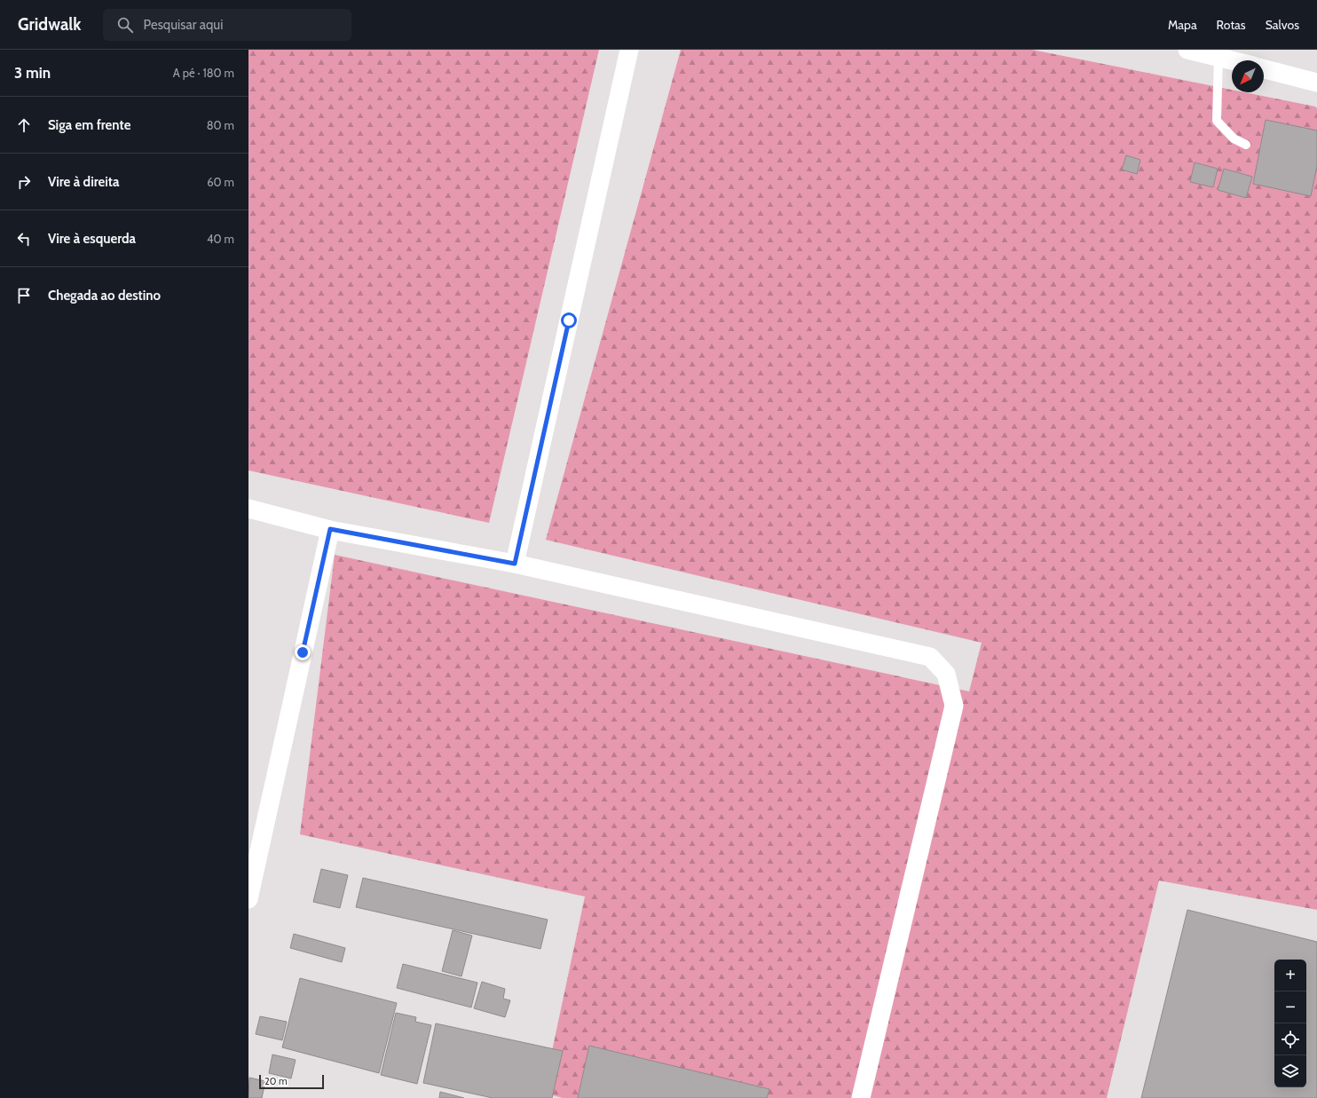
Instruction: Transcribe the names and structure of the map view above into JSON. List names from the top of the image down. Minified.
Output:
{"scale_bar":"20 m","north":"bottom left","page":{"header":"Gridwalk","search":"Pesquisar aqui","nav":["Mapa","Rotas","Salvos"],"heading":["3 min","A pé · 180 m"],"list":[["Siga em frente","80 m"],["Vire à direita","60 m"],["Vire à esquerda","40 m"],"Chegada ao destino"],"map_buttons":["+","−"],"scale":"20 m"}}
